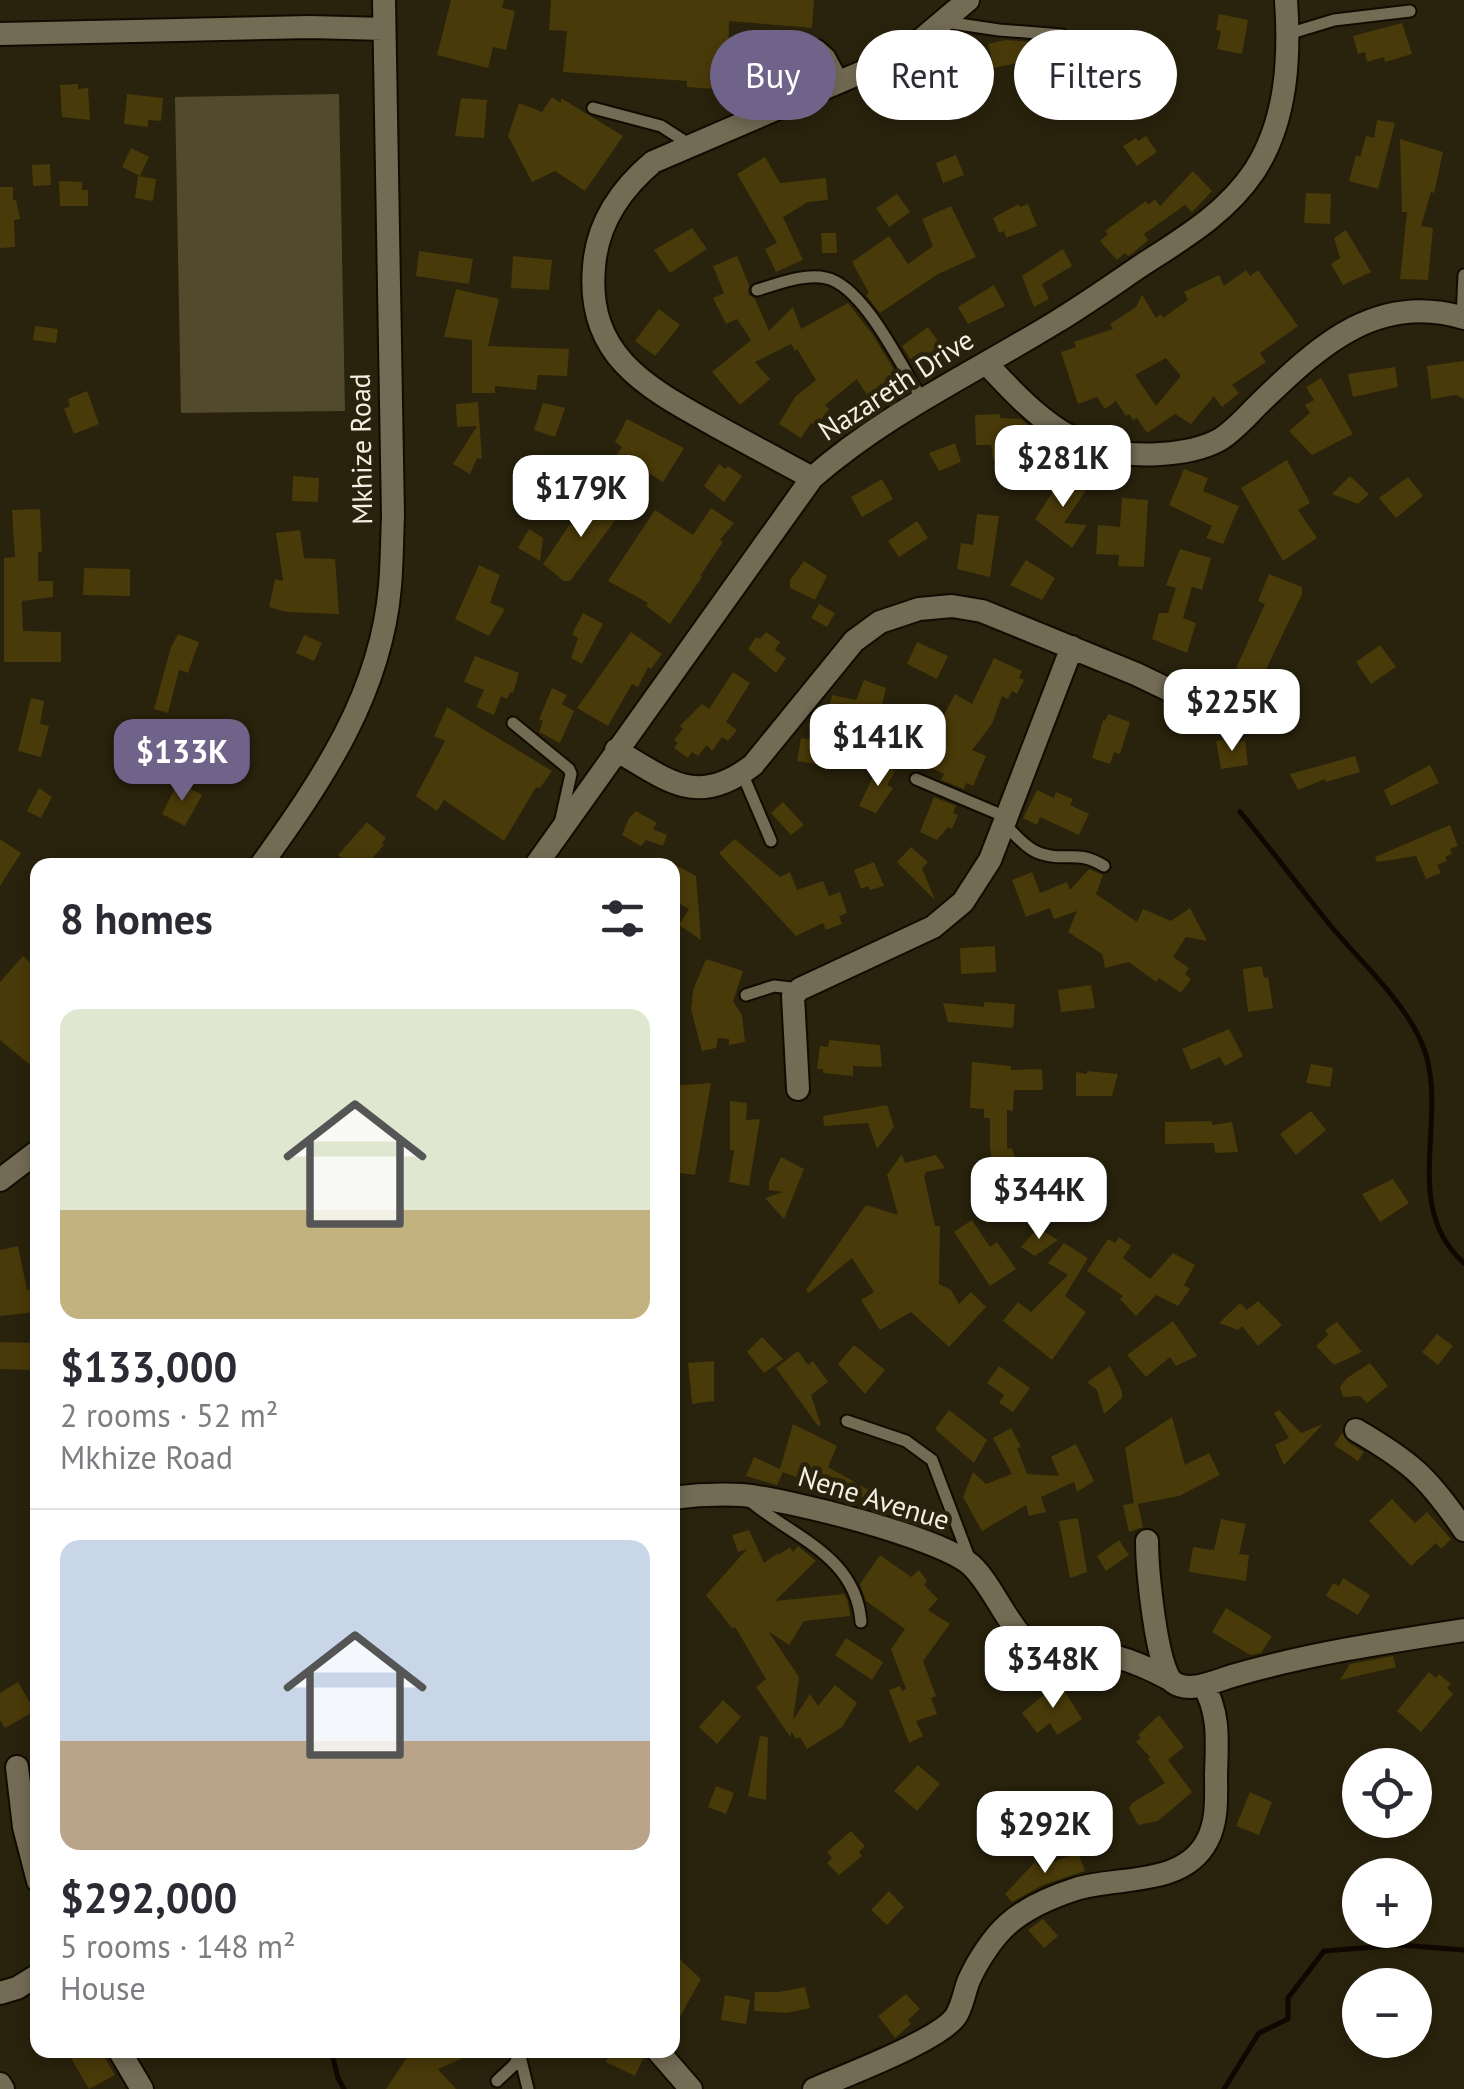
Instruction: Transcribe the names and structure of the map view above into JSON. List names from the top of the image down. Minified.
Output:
{"streets":{"street":["Nazareth Drive","Mkhize Road","Nene Avenue"]},"page":{"chip":["Buy","Rent","Filters"],"price":["$281K","$179K","$225K","$141K","$133K","$344K","$348K","$292K"],"heading":"8 homes","list":[{"name":"$133,000","note":"2 rooms · 52 m² · Mkhize Road"},{"name":"$292,000","note":"5 rooms · 148 m² · House"}],"map_buttons":["+","−"]}}
